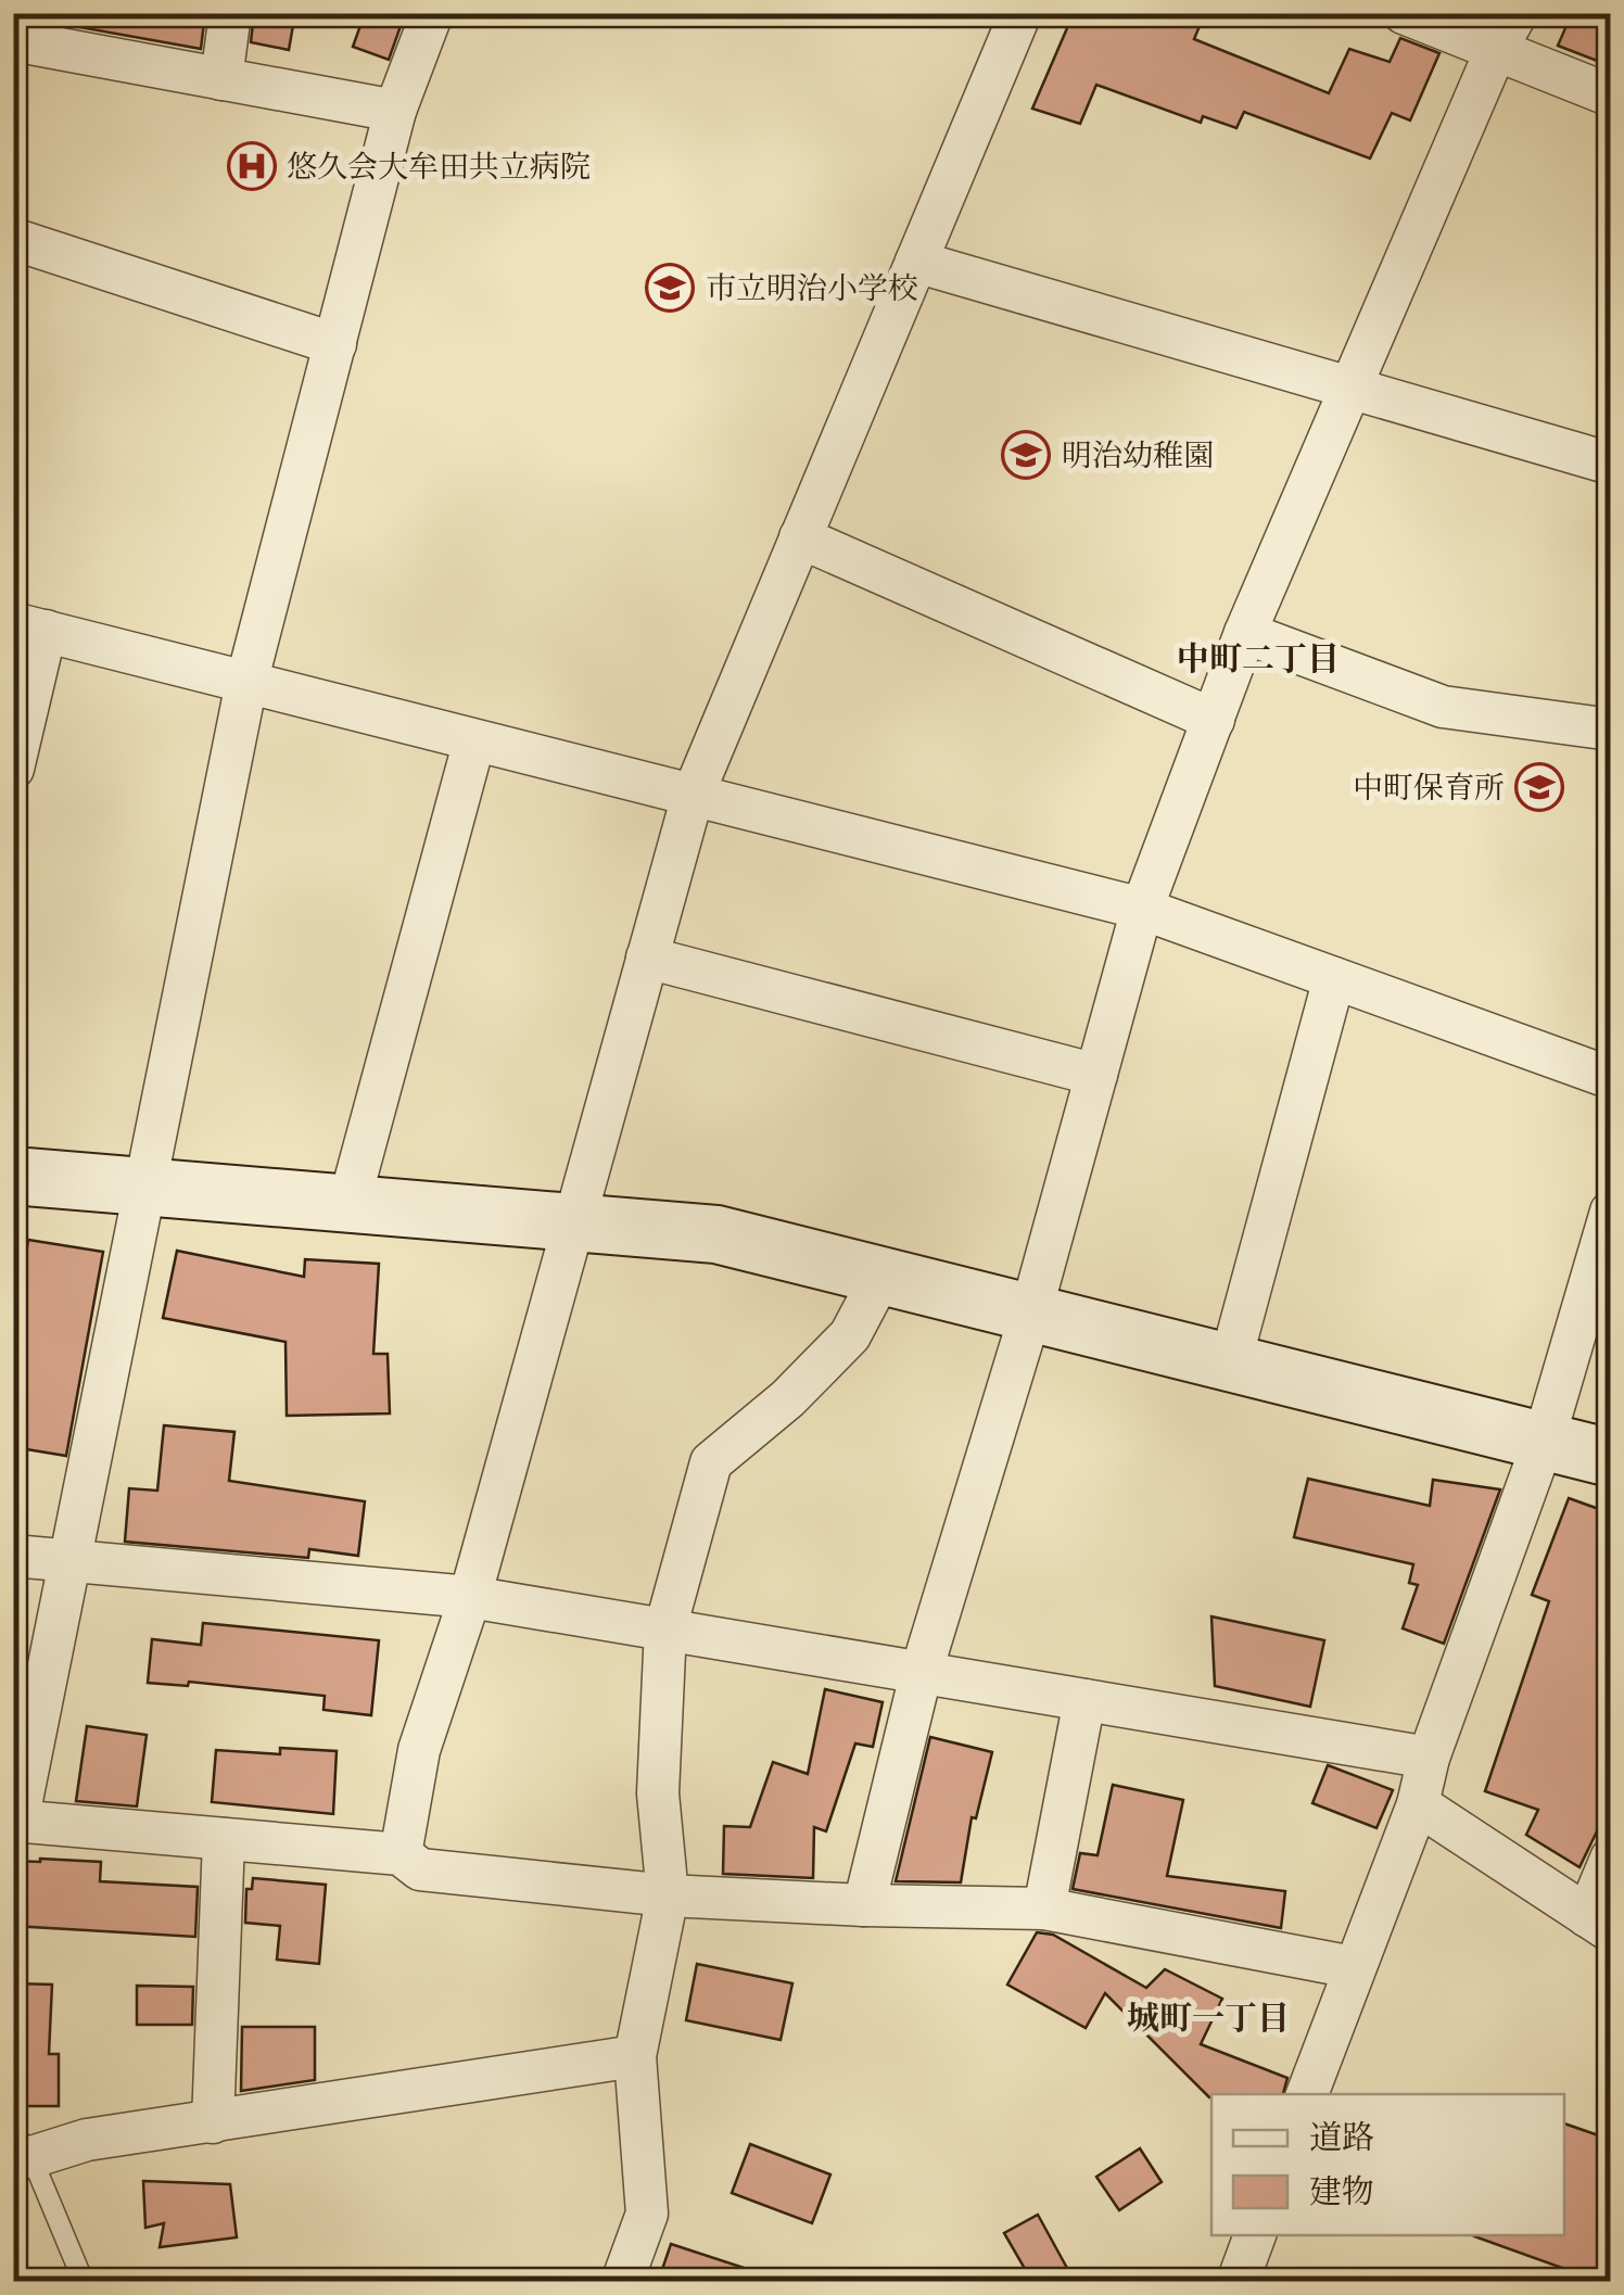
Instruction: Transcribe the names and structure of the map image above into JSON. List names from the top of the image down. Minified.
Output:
{"districts":["中町二丁目","城町一丁目"],"places":{"hospital":["悠久会大牟田共立病院"],"school or university":["市立明治小学校","明治幼稚園","中町保育所"]},"legend":["道路","建物"]}
